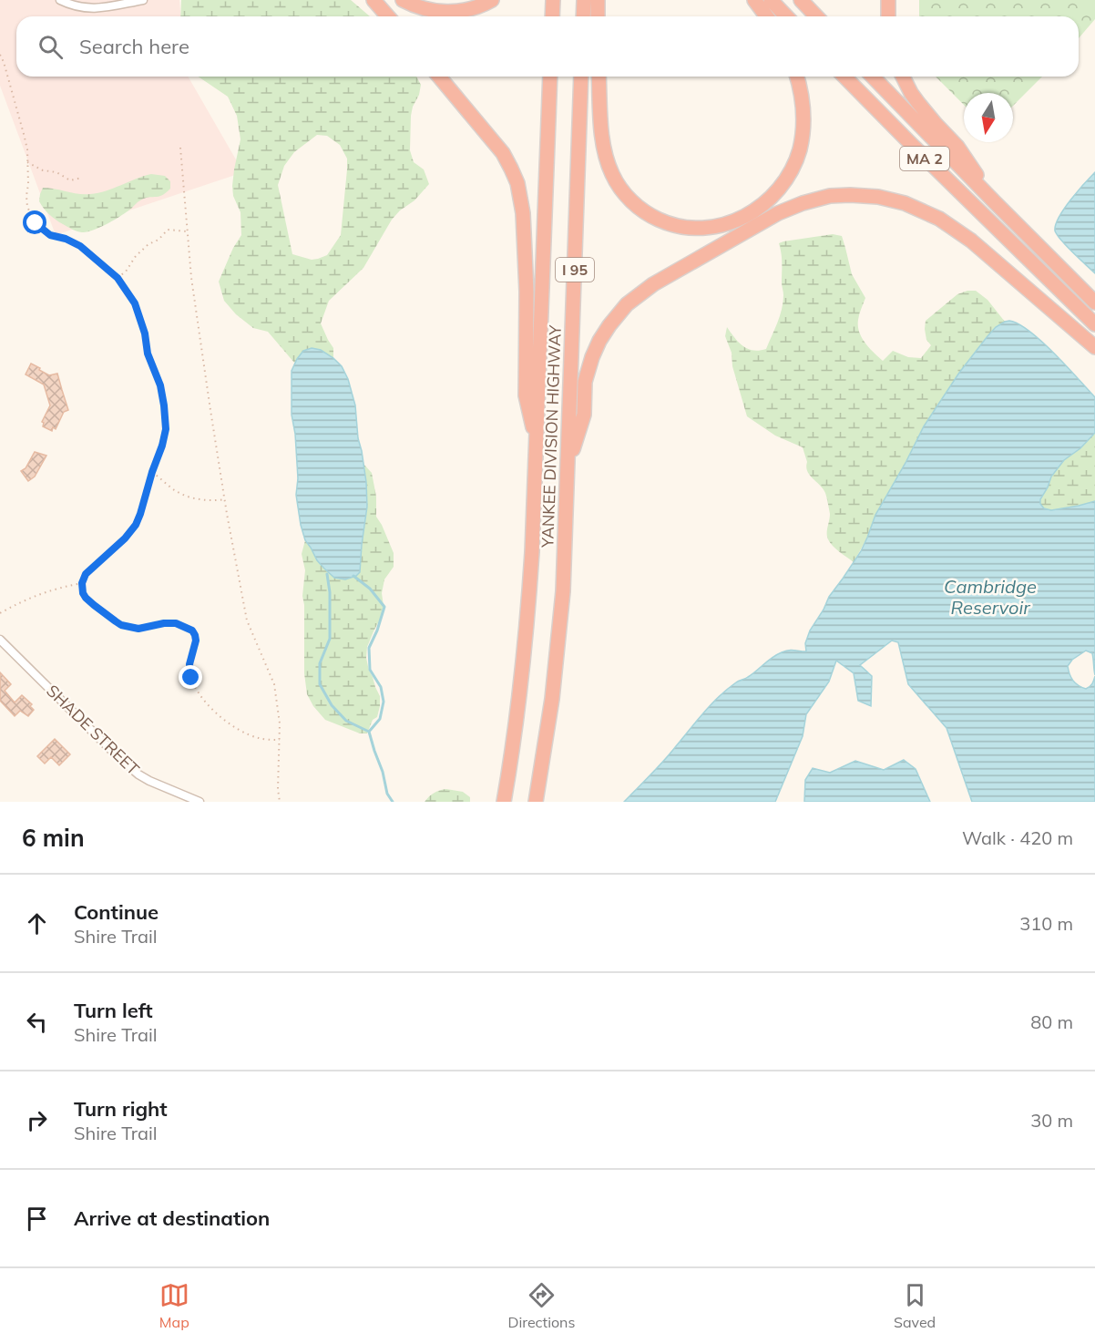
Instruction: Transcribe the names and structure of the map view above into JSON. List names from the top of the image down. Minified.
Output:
{"streets":{"highway":["MA 2","I 95","YANKEE DIVISION HIGHWAY"],"street":["SHADE STREET"]},"water":["Cambridge Reservoir"],"north":"bottom","page":{"search":"Search here","heading":["6 min","Walk · 420 m"],"list":[["Continue","Shire Trail","310 m"],["Turn left","Shire Trail","80 m"],["Turn right","Shire Trail","30 m"],"Arrive at destination"],"nav":["Map","Directions","Saved"]}}
